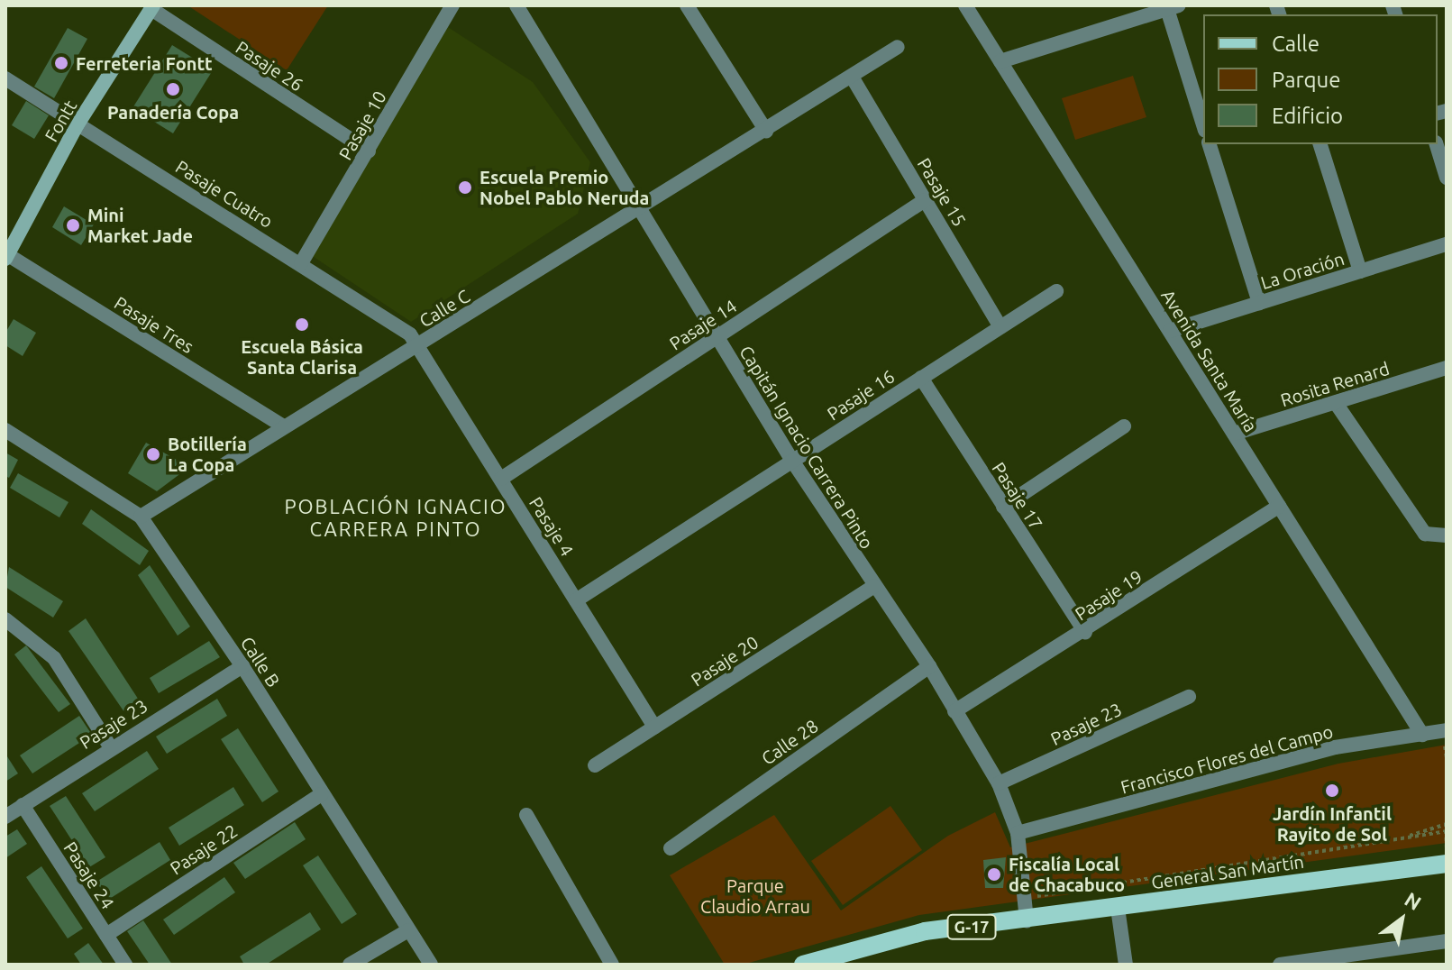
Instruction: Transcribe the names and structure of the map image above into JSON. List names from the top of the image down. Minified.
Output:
{"streets":{"main road":["Fontt","General San Martín","G-17"],"street":["Pasaje 26","Pasaje 10","Pasaje 15","Pasaje Cuatro","La Oración","Calle C","Pasaje Tres","Pasaje 14","Avenida Santa María","Rosita Renard","Pasaje 16","Capitán Ignacio Carrera Pinto","Pasaje 17","Pasaje 4","Pasaje 19","Pasaje 20","Calle B","Pasaje 23","Calle 28","Francisco Flores del Campo","Pasaje 22","Pasaje 24"]},"crossings":[["Pasaje 26","Fontt"],["Pasaje 26","Pasaje 10"],["Fontt","Pasaje Cuatro"],["Fontt","Pasaje Tres"],["Pasaje 10","Pasaje Cuatro"],["Pasaje 15","Calle C"],["Pasaje 15","Pasaje 14"],["Pasaje 15","Pasaje 16"],["Pasaje Cuatro","Calle C"],["Pasaje Cuatro","Pasaje 4"],["La Oración","Avenida Santa María"],["Calle C","Pasaje Tres"],["Calle C","Capitán Ignacio Carrera Pinto"],["Calle C","Pasaje 4"],["Calle C","Calle B"],["Pasaje 14","Capitán Ignacio Carrera Pinto"],["Pasaje 14","Pasaje 4"],["Avenida Santa María","Rosita Renard"],["Avenida Santa María","Pasaje 19"],["Avenida Santa María","Francisco Flores del Campo"],["Pasaje 16","Capitán Ignacio Carrera Pinto"],["Pasaje 16","Pasaje 17"],["Pasaje 16","Pasaje 4"],["Capitán Ignacio Carrera Pinto","Pasaje 19"],["Capitán Ignacio Carrera Pinto","Pasaje 20"],["Capitán Ignacio Carrera Pinto","Pasaje 23"],["Capitán Ignacio Carrera Pinto","Calle 28"],["Capitán Ignacio Carrera Pinto","Francisco Flores del Campo"],["Capitán Ignacio Carrera Pinto","General San Martín"],["Pasaje 17","Pasaje 19"],["Pasaje 4","Pasaje 20"],["Calle B","Pasaje 23"],["Calle B","Pasaje 22"],["Pasaje 23","Pasaje 24"],["Pasaje 22","Pasaje 24"]],"districts":["POBLACIÓN IGNACIO CARRERA PINTO"],"parks":["Parque Claudio Arrau"],"places":["Ferreteria Fontt","Panadería Copa","Escuela Premio Nobel Pablo Neruda","Mini Market Jade","Escuela Básica Santa Clarisa","Botillería La Copa","Jardín Infantil Rayito de Sol","Fiscalía Local de Chacabuco"],"legend":["Calle","Parque","Edificio"],"north":"top right"}
